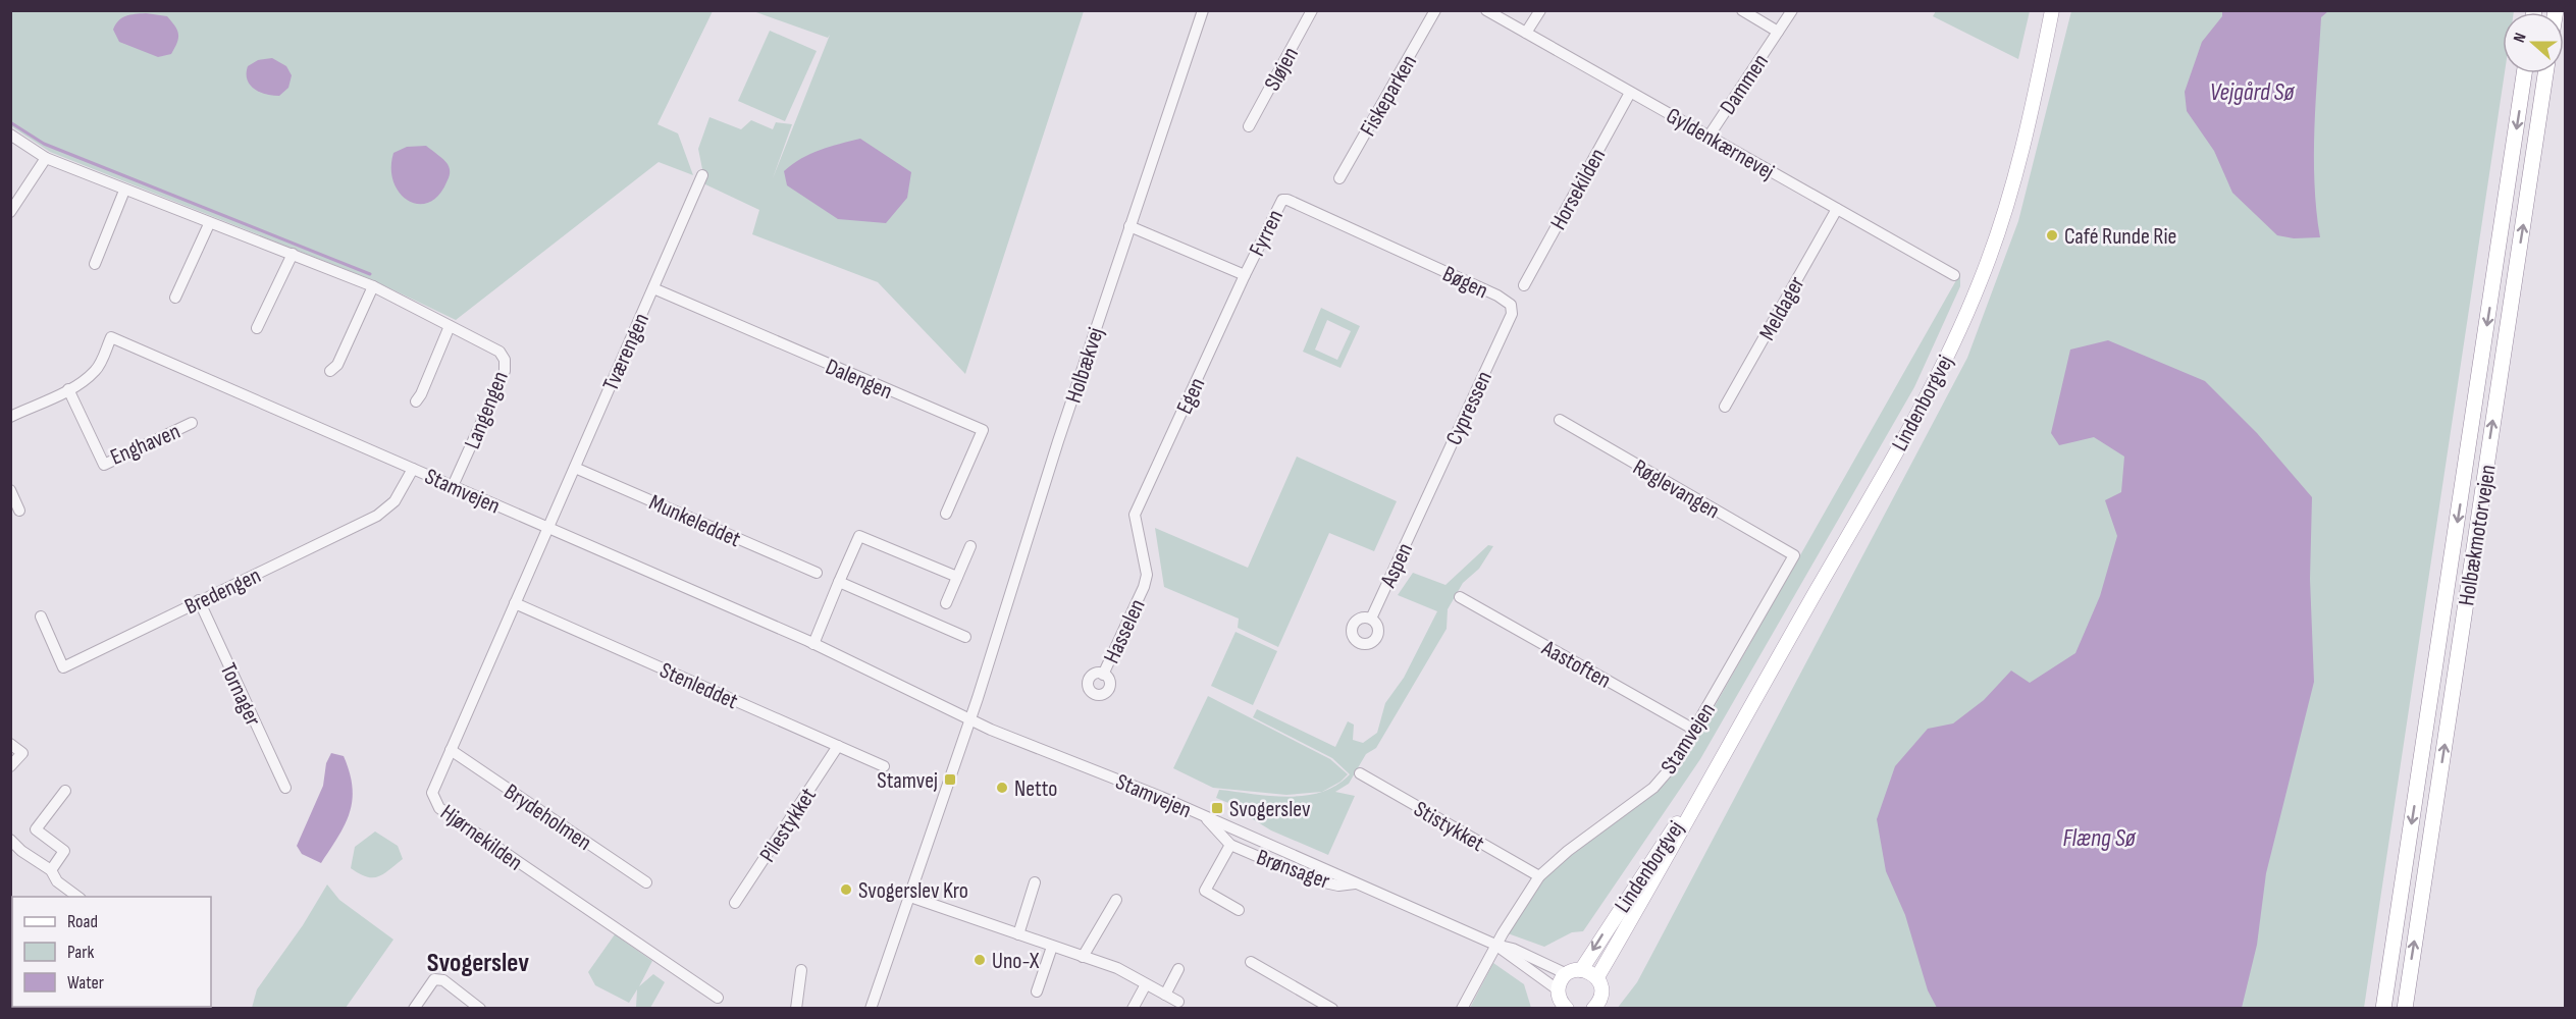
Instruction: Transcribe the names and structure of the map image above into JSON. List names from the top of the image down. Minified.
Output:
{"streets":{"highway":["Holbækmotorvejen"],"main road":["Lindenborgvej"],"street":["Sløjen","Dammen","Fiskeparken","Gyldenkærnevej","Horsekilden","Fyrren","Bøgen","Meldager","Tværengen","Holbækvej","Dalengen","Egen","Cypressen","Langengen","Enghaven","Røglevangen","Stamvejen","Munkeleddet","Aspen","Bredengen","Hasselen","Aastoften","Stenleddet","Tornager","Brydeholmen","Pilestykket","Stistykket","Hjørnekilden","Brønsager"]},"crossings":[["Dammen","Gyldenkærnevej"],["Gyldenkærnevej","Horsekilden"],["Gyldenkærnevej","Meldager"],["Fyrren","Bøgen"],["Fyrren","Holbækvej"],["Fyrren","Egen"],["Bøgen","Cypressen"],["Tværengen","Dalengen"],["Tværengen","Stamvejen"],["Tværengen","Munkeleddet"],["Tværengen","Hjørnekilden"],["Holbækvej","Stamvejen"],["Egen","Hasselen"],["Cypressen","Aspen"],["Langengen","Stamvejen"],["Enghaven","Stamvejen"],["Røglevangen","Stamvejen"],["Stamvejen","Bredengen"],["Stamvejen","Aastoften"],["Stamvejen","Stistykket"],["Stamvejen","Hjørnekilden"],["Stamvejen","Brønsager"],["Bredengen","Tornager"],["Stenleddet","Pilestykket"],["Stenleddet","Hjørnekilden"],["Brydeholmen","Hjørnekilden"]],"districts":["Svogerslev"],"water":["Vejgård Sø","Flæng Sø"],"places":{"other":["Café Runde Rie","Netto","Svogerslev Kro","Uno-X"],"transit":["Stamvej","Svogerslev"]},"legend":["Road","Park","Water"],"north":"left"}
